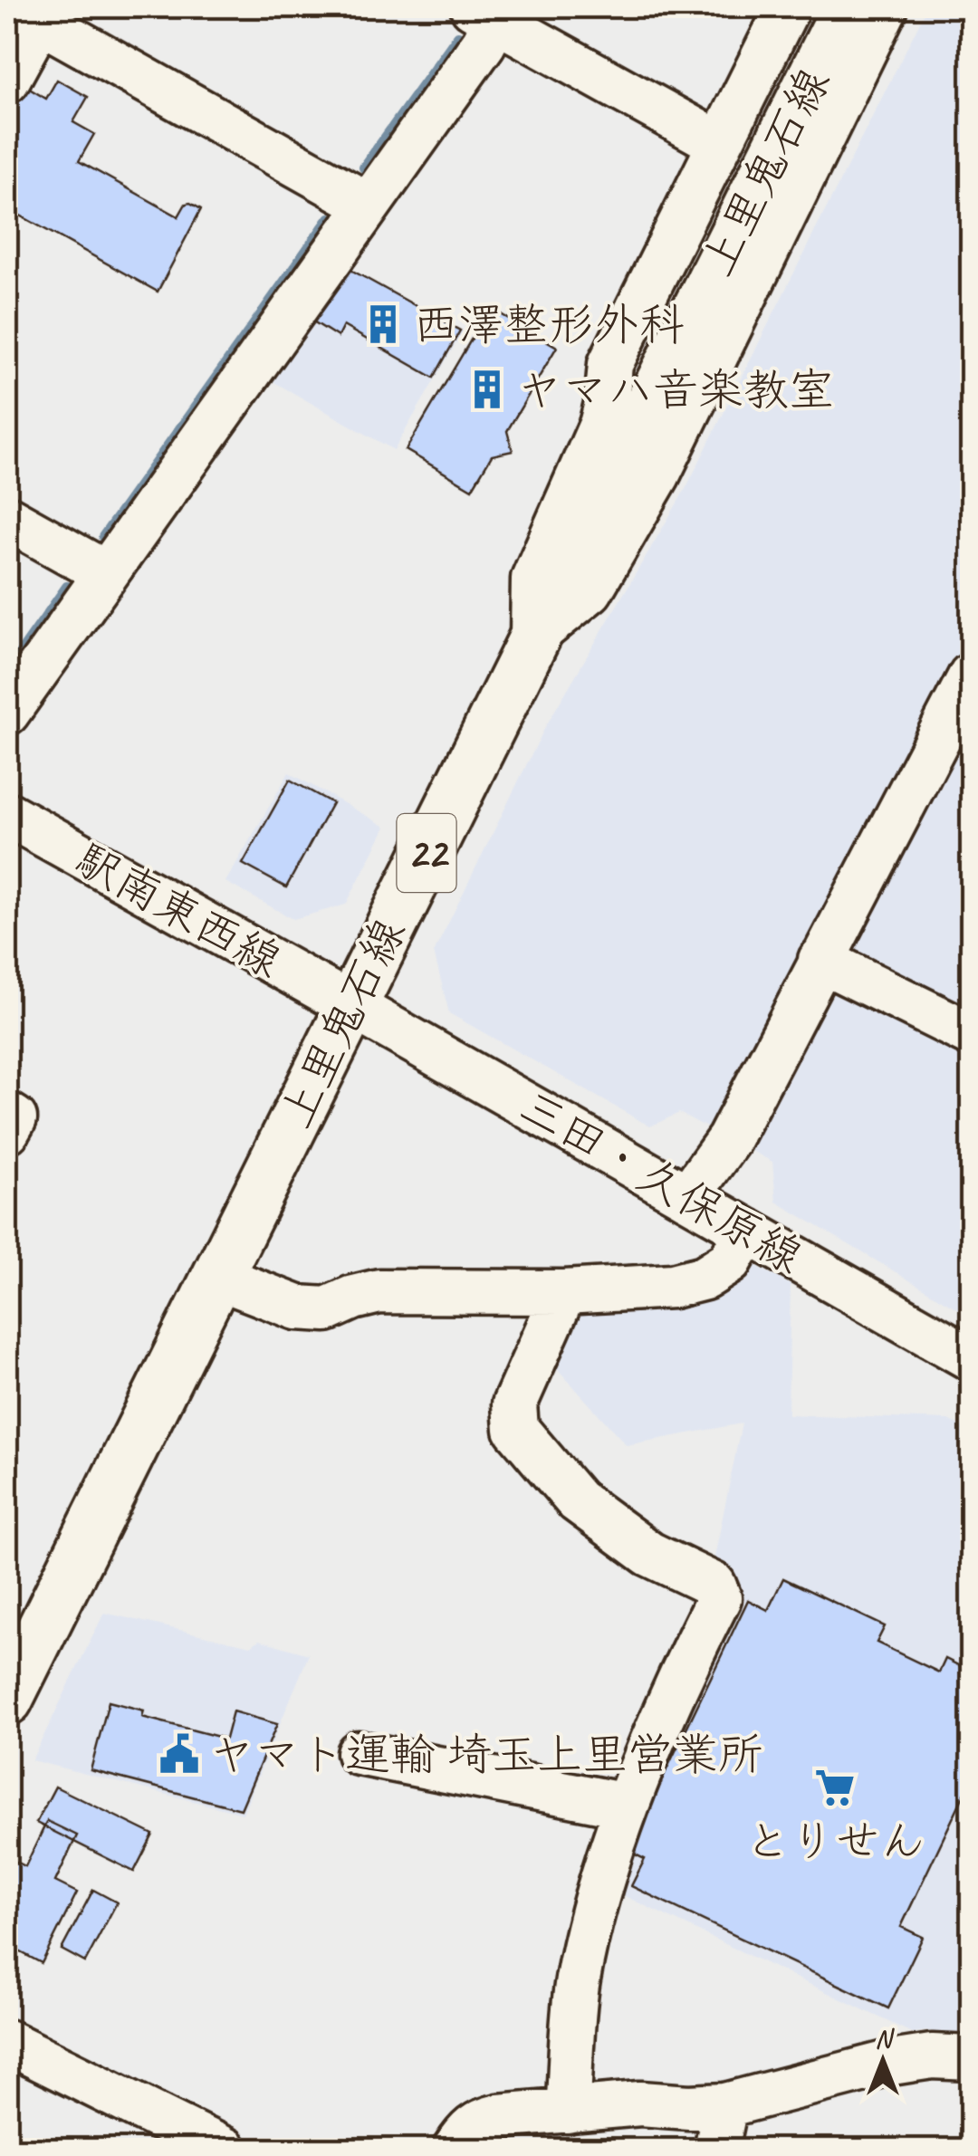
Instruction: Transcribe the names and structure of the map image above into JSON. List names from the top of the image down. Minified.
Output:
{"streets":{"main road":["上里鬼石線","22"],"street":["駅南東西線","三田・久保原線"]},"crossings":[["上里鬼石線","駅南東西線"],["上里鬼石線","三田・久保原線"],["駅南東西線","三田・久保原線"]],"places":{"building":["西澤整形外科","ヤマハ音楽教室"],"public building":["ヤマト運輸 埼玉上里営業所"],"supermarket":["とりせん"]},"north":"top"}
